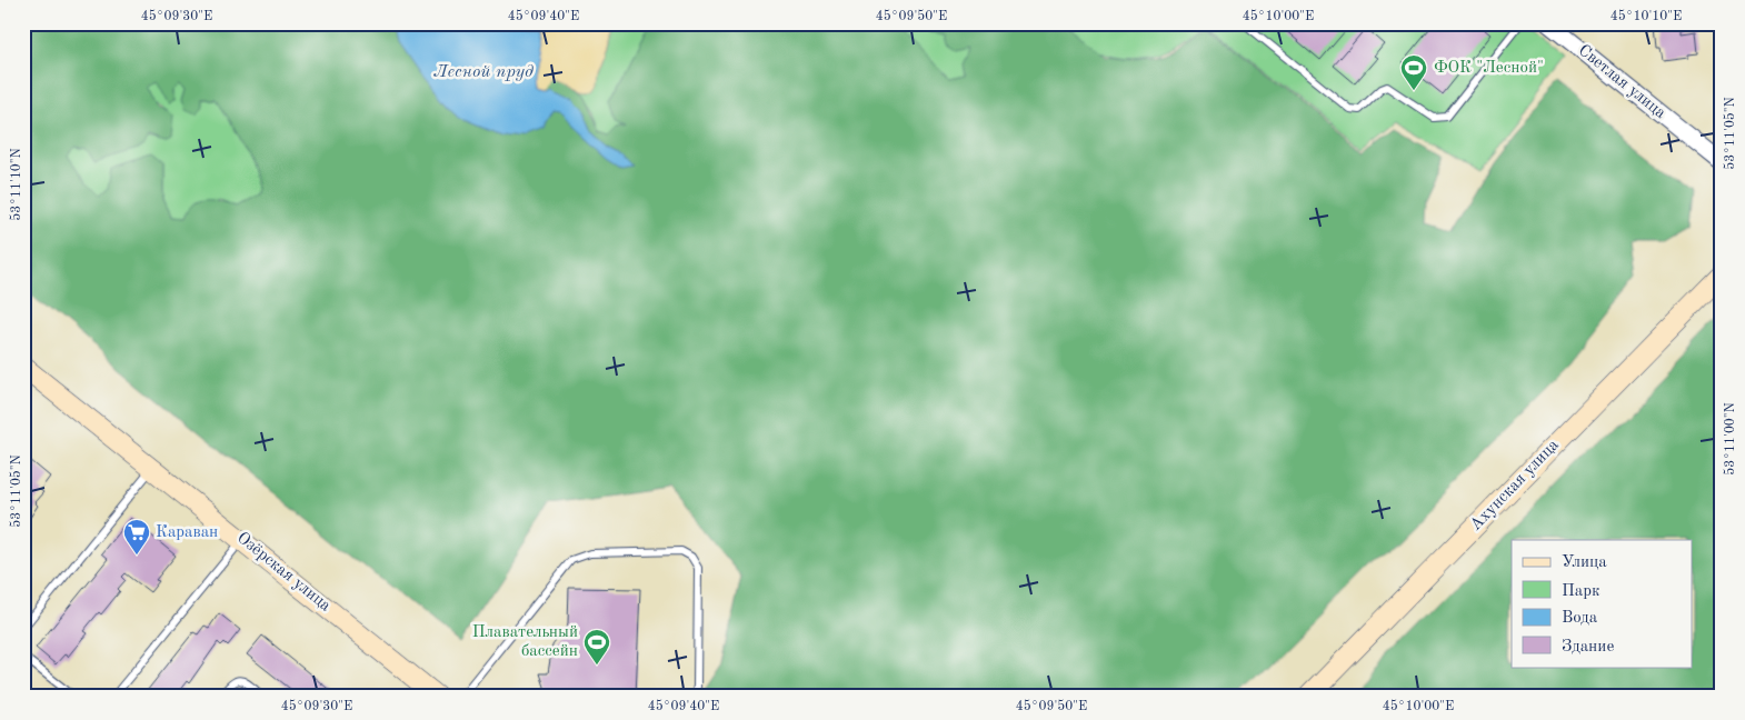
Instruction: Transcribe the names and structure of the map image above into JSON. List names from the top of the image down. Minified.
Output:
{"streets":{"main road":["Ахунская улица","Озёрская улица"],"street":["Светлая улица"]},"water":["Лесной пруд"],"places":{"sports":["ФОК \"Лесной\"","Плавательный бассейн"],"supermarket":["Караван"]},"legend":["Улица","Парк","Вода","Здание"],"coordinates":["45°09'30\"E","45°09'40\"E","45°09'50\"E","45°10'00\"E","45°10'10\"E","53°11'05\"N","53°11'10\"N","53°11'00\"N"]}
